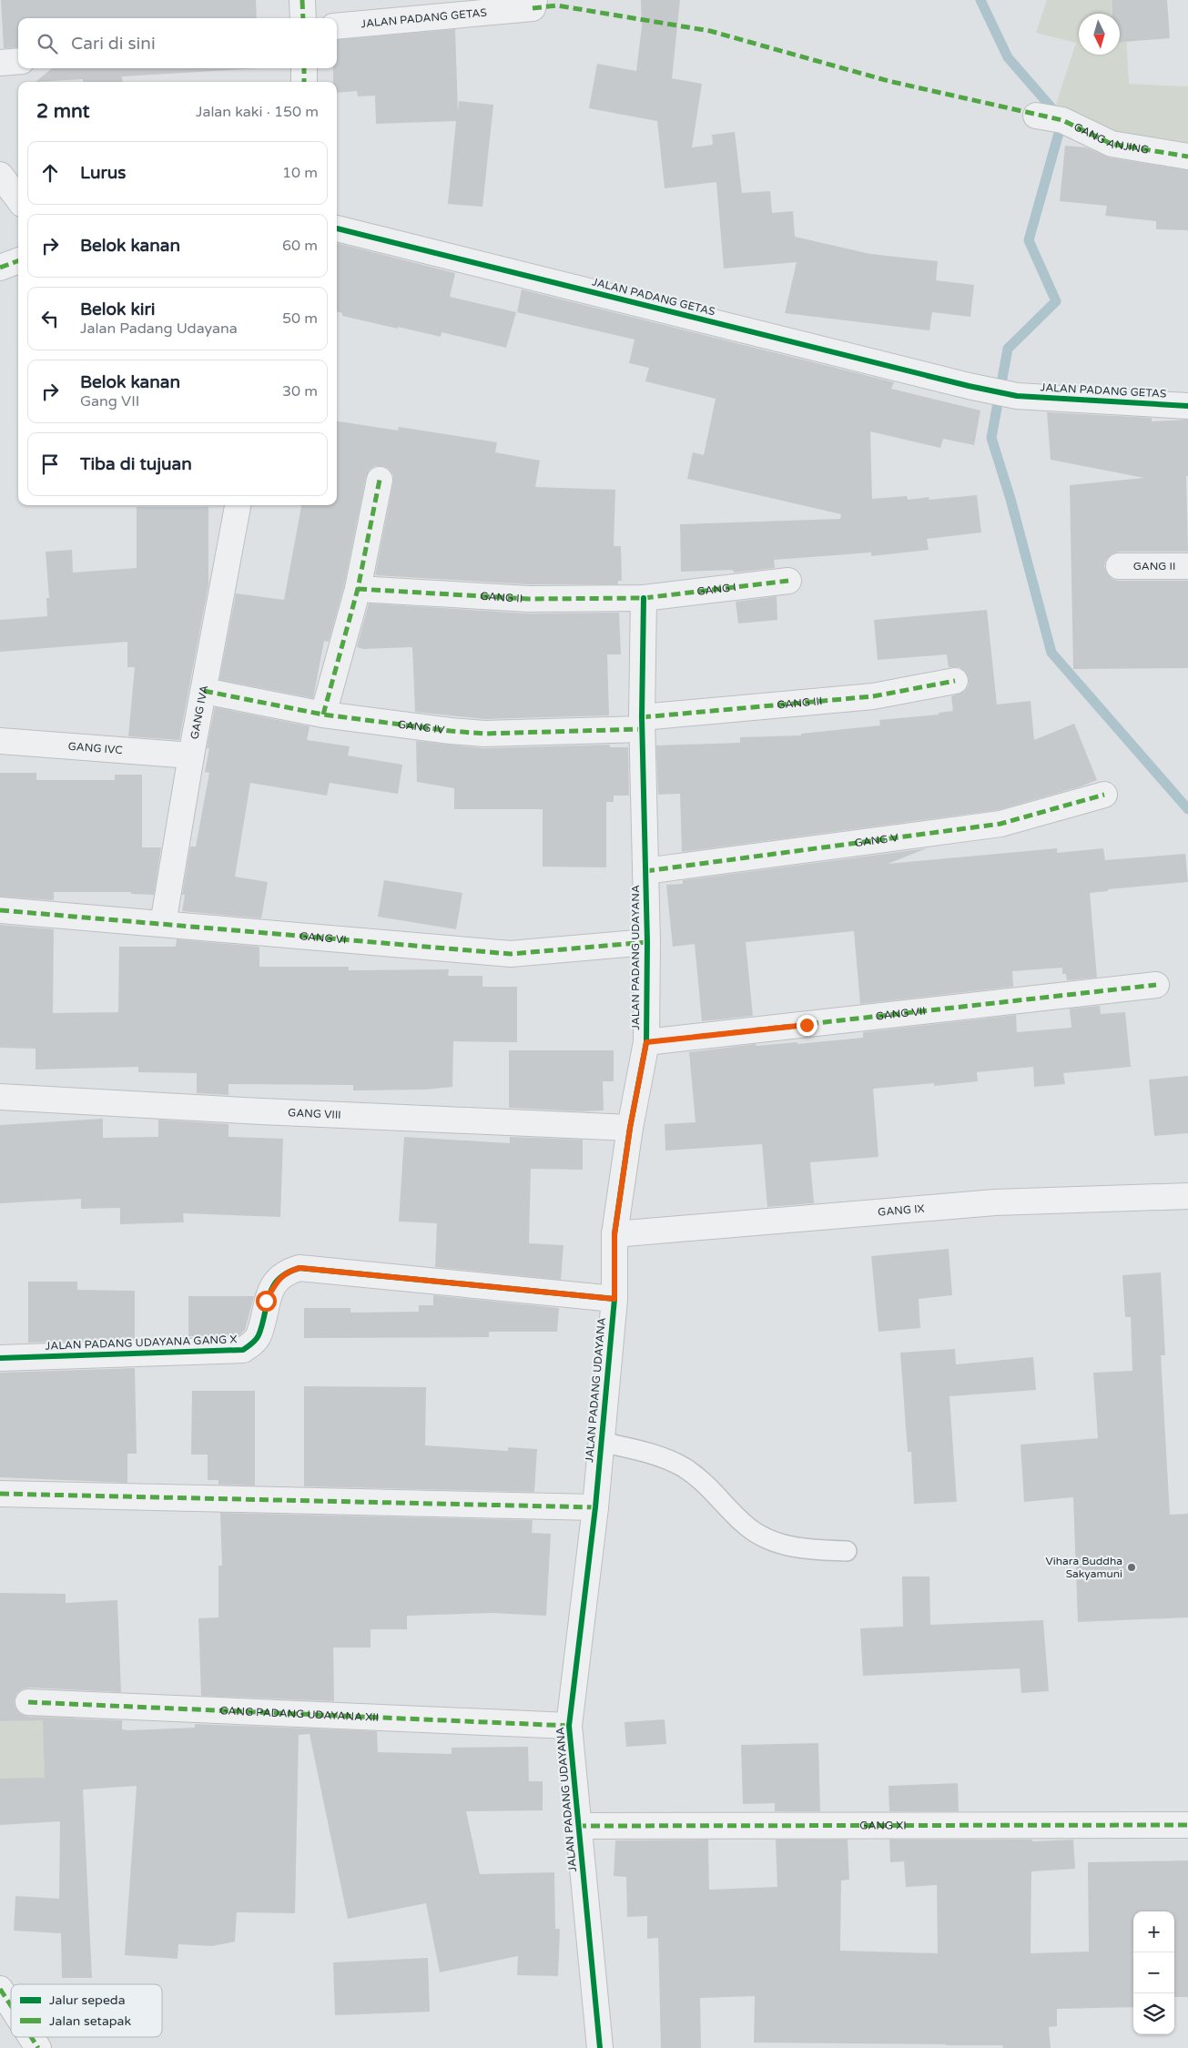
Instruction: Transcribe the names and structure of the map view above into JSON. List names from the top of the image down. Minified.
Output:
{"streets":{"street":["JALAN PADANG GETAS","GANG ANJING","GANG II","GANG I","GANG III","GANG IVA","GANG IV","GANG IVC","GANG V","GANG VI","JALAN PADANG UDAYANA","GANG VII","GANG VIII","GANG IX","JALAN PADANG UDAYANA GANG X","GANG PADANG UDAYANA XII","GANG XI"]},"crossings":[["GANG II","GANG I"],["GANG II","JALAN PADANG UDAYANA"],["GANG I","JALAN PADANG UDAYANA"],["GANG III","GANG IV"],["GANG III","JALAN PADANG UDAYANA"],["GANG IVA","GANG IV"],["GANG IVA","GANG IVC"],["GANG IVA","GANG VI"],["GANG IV","JALAN PADANG UDAYANA"],["GANG V","JALAN PADANG UDAYANA"],["GANG VI","JALAN PADANG UDAYANA"],["JALAN PADANG UDAYANA","GANG VII"],["JALAN PADANG UDAYANA","GANG VIII"],["JALAN PADANG UDAYANA","GANG IX"],["JALAN PADANG UDAYANA","JALAN PADANG UDAYANA GANG X"],["JALAN PADANG UDAYANA","GANG PADANG UDAYANA XII"],["JALAN PADANG UDAYANA","GANG XI"]],"places":["Vihara Buddha Sakyamuni"],"legend":["Jalur sepeda","Jalan setapak"],"north":"bottom","page":{"search":"Cari di sini","heading":["2 mnt","Jalan kaki · 150 m"],"list":[["Lurus","10 m"],["Belok kanan","60 m"],["Belok kiri","Jalan Padang Udayana","50 m"],["Belok kanan","Gang VII","30 m"],"Tiba di tujuan"],"map_buttons":["+","−"]}}
